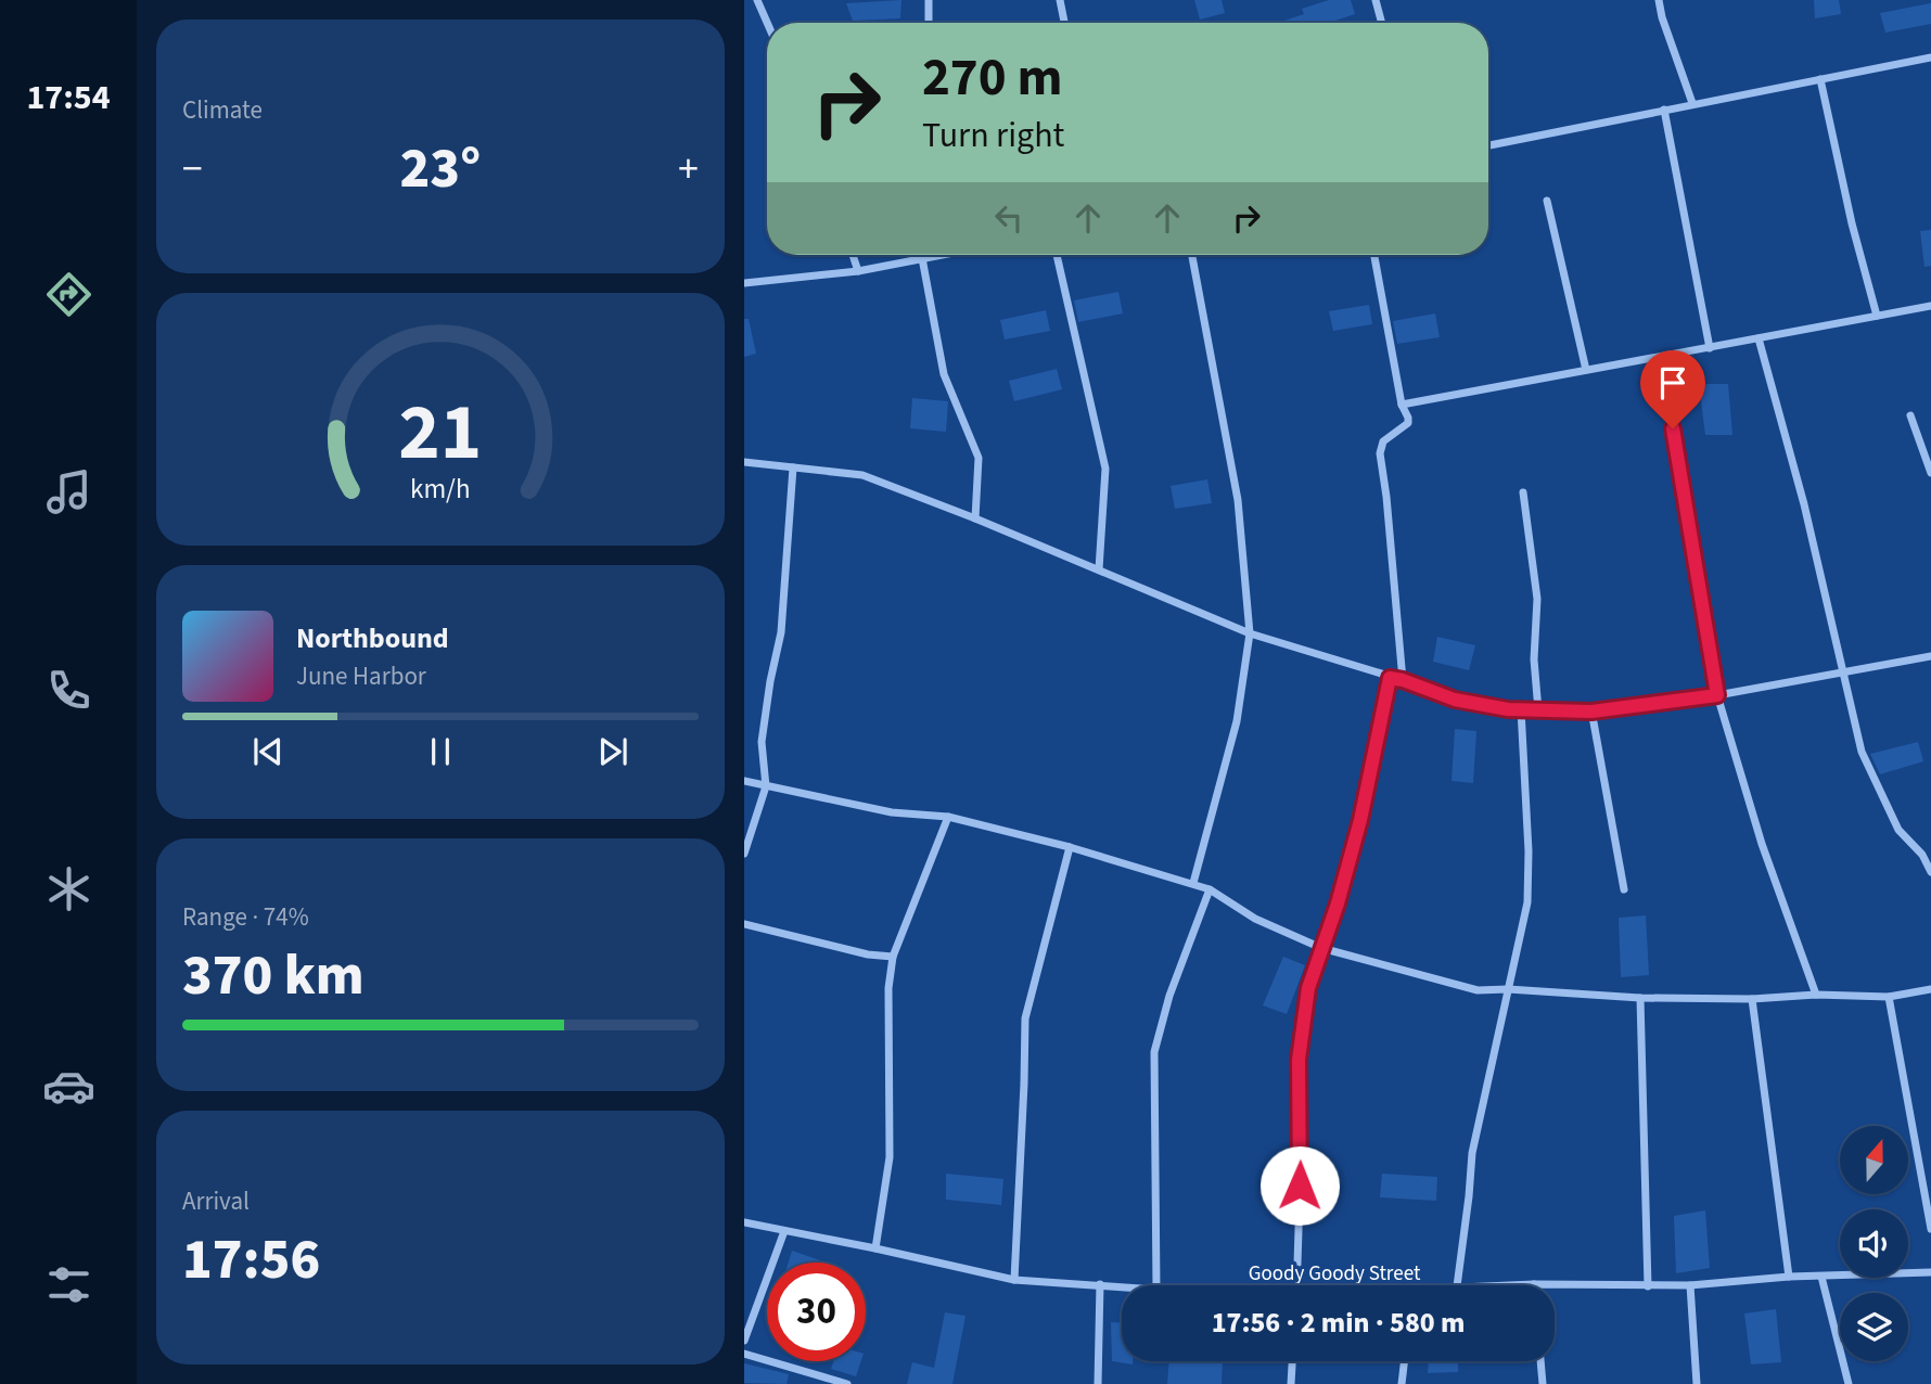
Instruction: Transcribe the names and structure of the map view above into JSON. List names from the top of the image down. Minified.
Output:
{"streets":{"street":["Goody Goody Street"]},"north":"top","page":{"tabs":"17:54","tile":["Climate",["Range · 74%","370 km"],["Arrival","17:56"]],"turn":["270 m","Turn right"],"heat":["−","23°","+"],"song":["Northbound","June Harbor"],"limit":"30","trip":"17:56 · 2 min · 580 m","gauge":["21","km/h"]}}
